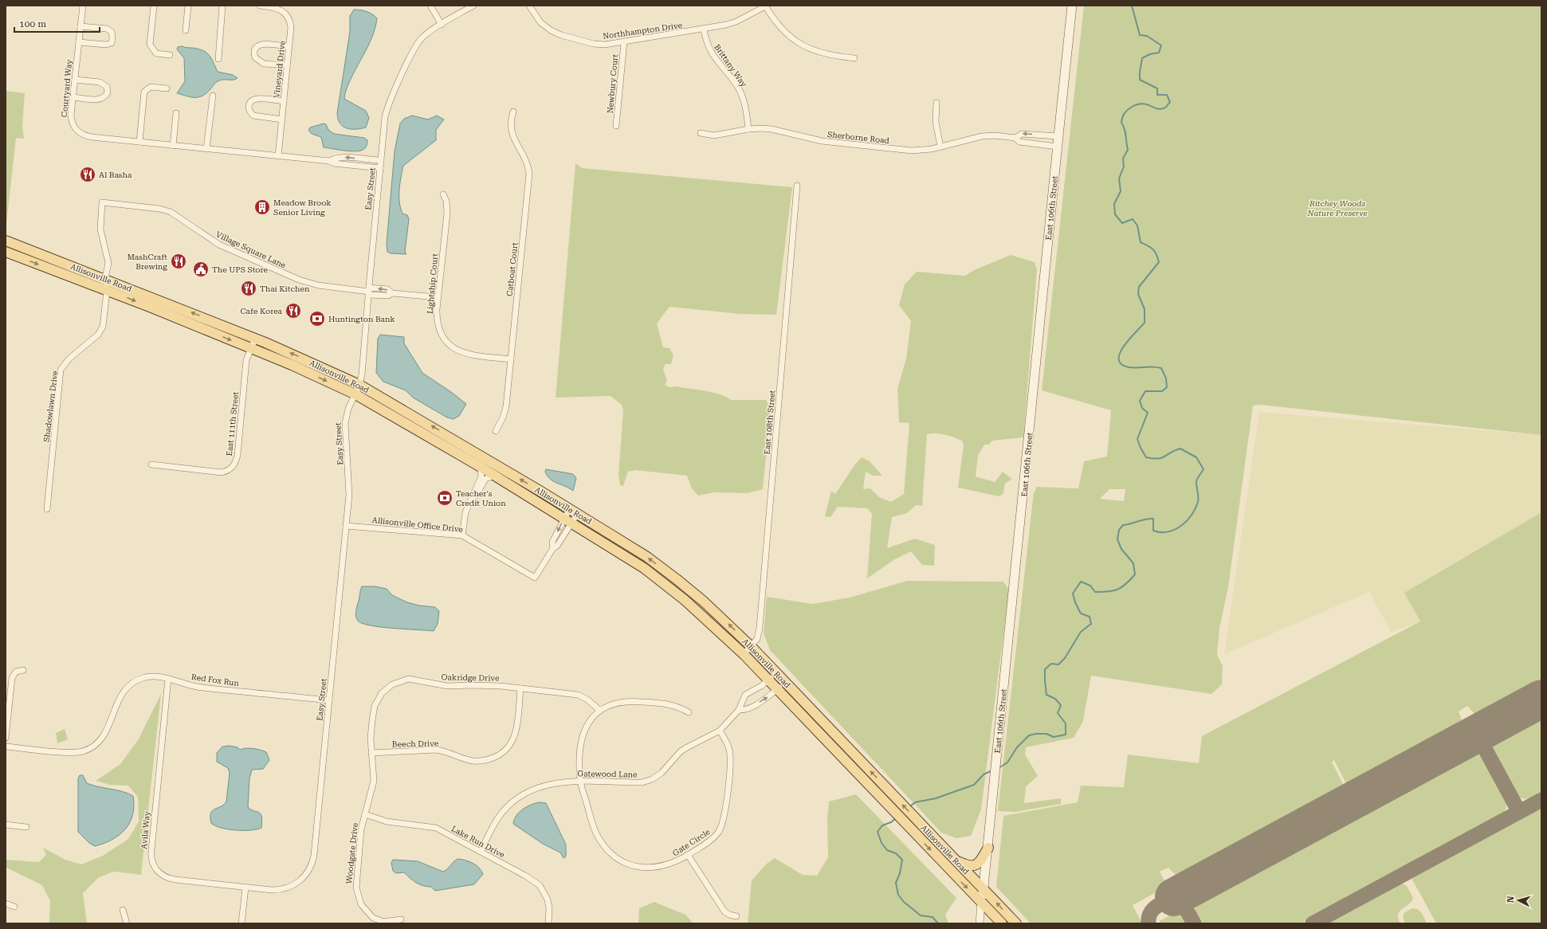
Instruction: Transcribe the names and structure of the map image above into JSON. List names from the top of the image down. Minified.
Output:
{"streets":{"main road":["East 106th Street","Allisonville Road"],"street":["Northhampton Drive","Brittany Way","Vineyard Drive","Newbury Court","Courtyard Way","Sherborne Road","Easy Street","Village Square Lane","Catboat Court","Lightship Court","Shadowlawn Drive","East 108th Street","East 111th Street","Allisonville Office Drive","Oakridge Drive","Red Fox Run","Beech Drive","Gatewood Lane","Avila Way","Lake Run Drive","Gate Circle","Woodgate Drive"]},"crossings":[["Northhampton Drive","Brittany Way"],["Northhampton Drive","Newbury Court"],["Brittany Way","Sherborne Road"],["Vineyard Drive","Courtyard Way"],["Courtyard Way","Easy Street"],["Sherborne Road","East 106th Street"],["Easy Street","Village Square Lane"],["Easy Street","Allisonville Road"],["Easy Street","Allisonville Office Drive"],["Easy Street","Red Fox Run"],["Easy Street","Avila Way"],["East 106th Street","Allisonville Road"],["Village Square Lane","Allisonville Road"],["Village Square Lane","Shadowlawn Drive"],["Catboat Court","Lightship Court"],["Allisonville Road","Shadowlawn Drive"],["Allisonville Road","East 108th Street"],["Allisonville Road","East 111th Street"],["Allisonville Road","Gatewood Lane"],["Oakridge Drive","Beech Drive"],["Oakridge Drive","Gate Circle"],["Oakridge Drive","Woodgate Drive"],["Red Fox Run","Avila Way"],["Beech Drive","Woodgate Drive"],["Gatewood Lane","Lake Run Drive"],["Gatewood Lane","Gate Circle"],["Lake Run Drive","Woodgate Drive"]],"parks":["Ritchey Woods Nature Preserve"],"places":{"restaurant":["Al Basha","MashCraft Brewing","Thai Kitchen","Cafe Korea"],"building":["Meadow Brook Senior Living"],"public building":["The UPS Store"],"bank":["Huntington Bank","Teacher's Credit Union"]},"scale_bar":"100 m","north":"left"}
